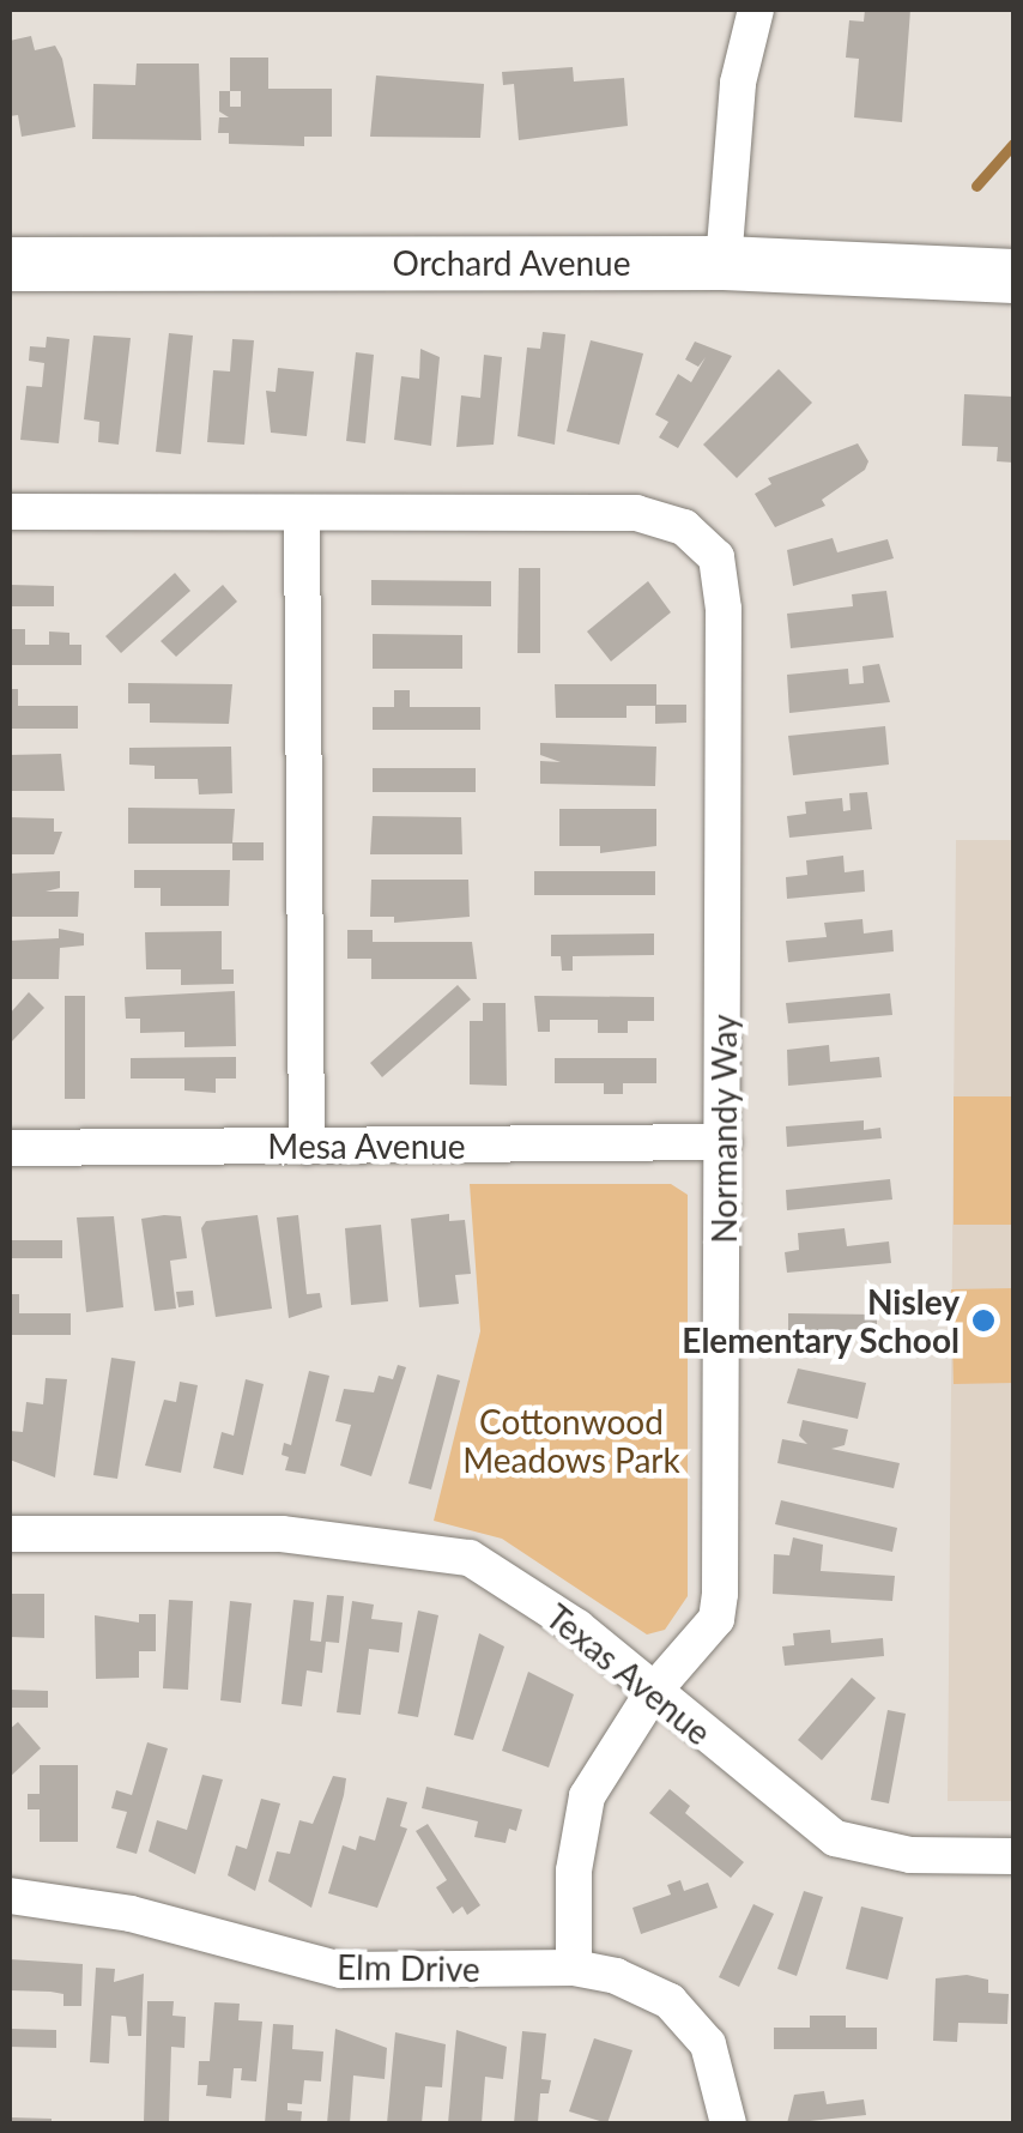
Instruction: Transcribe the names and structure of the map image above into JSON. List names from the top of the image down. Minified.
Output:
{"streets":{"main road":["Orchard Avenue"],"street":["Normandy Way","Mesa Avenue","Texas Avenue","Elm Drive"]},"crossings":[["Normandy Way","Mesa Avenue"],["Normandy Way","Texas Avenue"],["Normandy Way","Elm Drive"]],"parks":["Cottonwood Meadows Park"],"places":["Nisley Elementary School"]}
